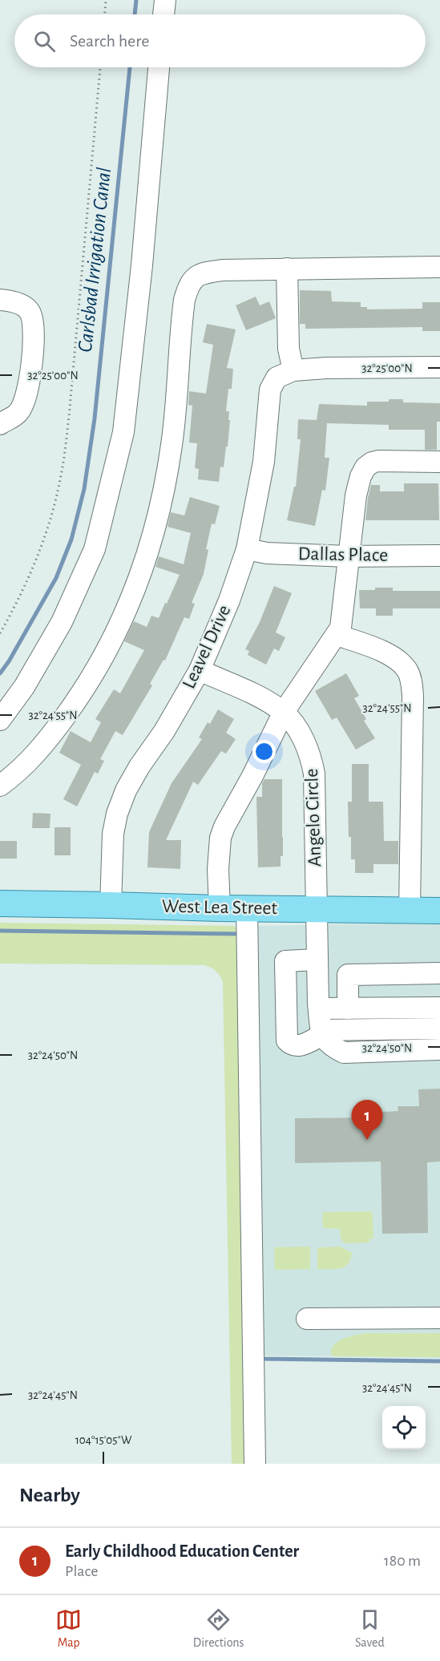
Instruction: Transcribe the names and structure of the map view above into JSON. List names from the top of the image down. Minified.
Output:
{"streets":{"main road":["West Lea Street"],"street":["Dallas Place","Leavel Drive","Angelo Circle"]},"crossings":[["Dallas Place","Leavel Drive"],["Leavel Drive","Angelo Circle"],["Leavel Drive","West Lea Street"],["Angelo Circle","West Lea Street"]],"water":["Carlsbad Irrigation Canal"],"page":{"search":"Search here","pins":"1","heading":"Nearby","list":[{"mark":"1","name":"Early Childhood Education Center","note":"Place","value":"180 m"}],"nav":["Map","Directions","Saved"]},"coordinates":["32°25'00\"N","32°24'55\"N","32°24'50\"N","32°24'45\"N","104°15'05\"W"]}
